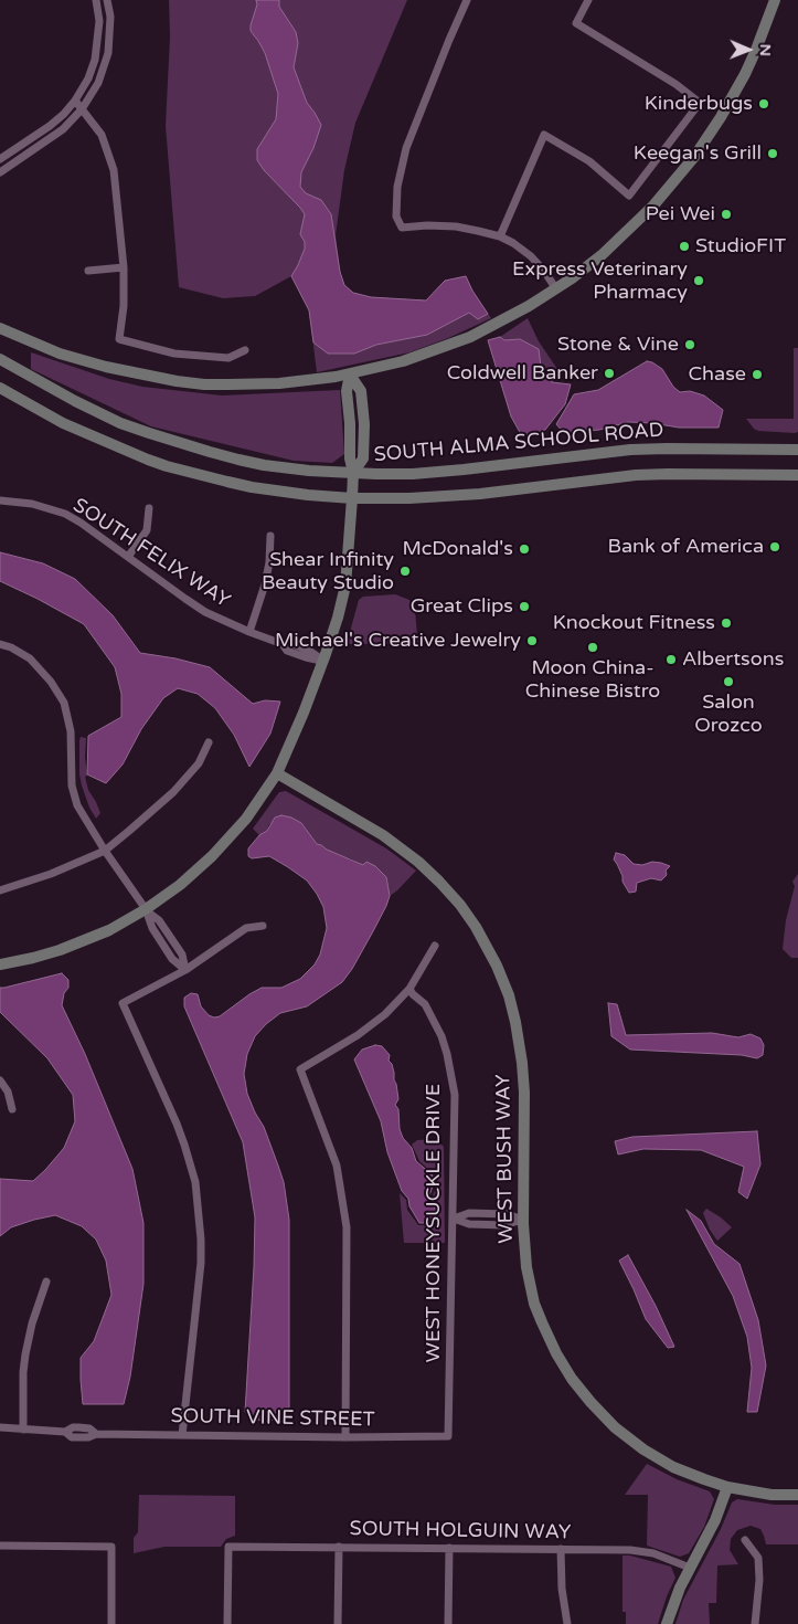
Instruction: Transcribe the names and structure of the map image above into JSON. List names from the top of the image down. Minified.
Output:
{"streets":{"street":["SOUTH ALMA SCHOOL ROAD","SOUTH FELIX WAY","WEST BUSH WAY","WEST HONEYSUCKLE DRIVE","SOUTH VINE STREET","SOUTH HOLGUIN WAY"]},"crossings":[["WEST HONEYSUCKLE DRIVE","SOUTH VINE STREET"]],"places":["Kinderbugs","Keegan's Grill","Pei Wei","StudioFIT","Express Veterinary Pharmacy","Stone & Vine","Coldwell Banker","Chase","Bank of America","McDonald's","Shear Infinity Beauty Studio","Great Clips","Knockout Fitness","Michael's Creative Jewelry","Moon China- Chinese Bistro","Albertsons","Salon Orozco"],"north":"right"}
